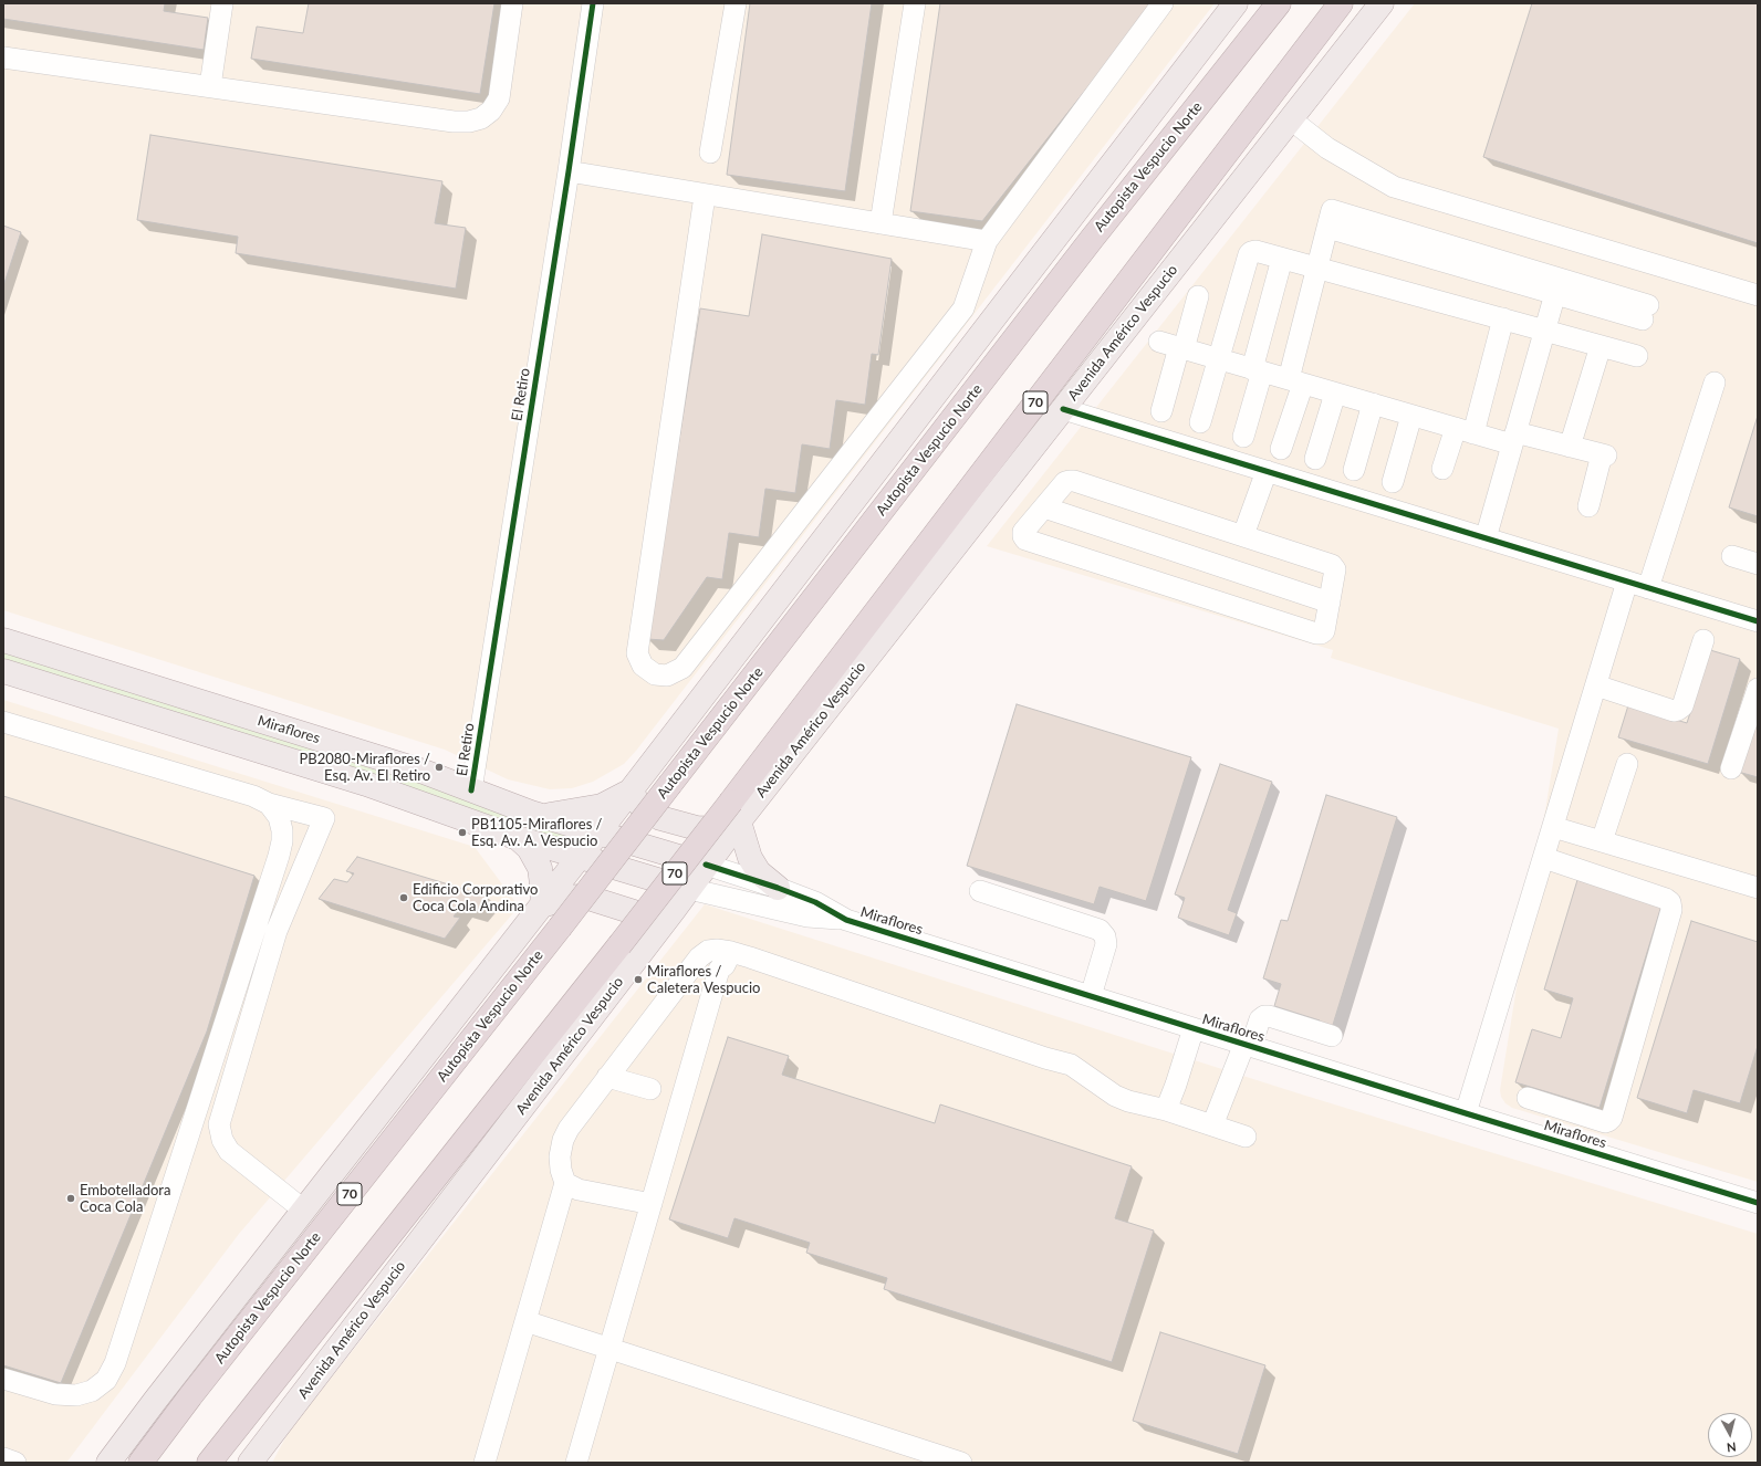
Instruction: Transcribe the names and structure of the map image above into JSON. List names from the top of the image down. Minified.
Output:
{"streets":{"highway":["Autopista Vespucio Norte","70"],"main road":["Avenida Américo Vespucio","Miraflores"],"street":["El Retiro"]},"crossings":[["Avenida Américo Vespucio","70"],["Avenida Américo Vespucio","Miraflores"],["El Retiro","Miraflores"]],"places":["PB2080-Miraflores / Esq. Av. El Retiro","PB1105-Miraflores / Esq. Av. A. Vespucio","Edificio Corporativo Coca Cola Andina","Miraflores / Caletera Vespucio","Embotelladora Coca Cola"],"north":"bottom"}
